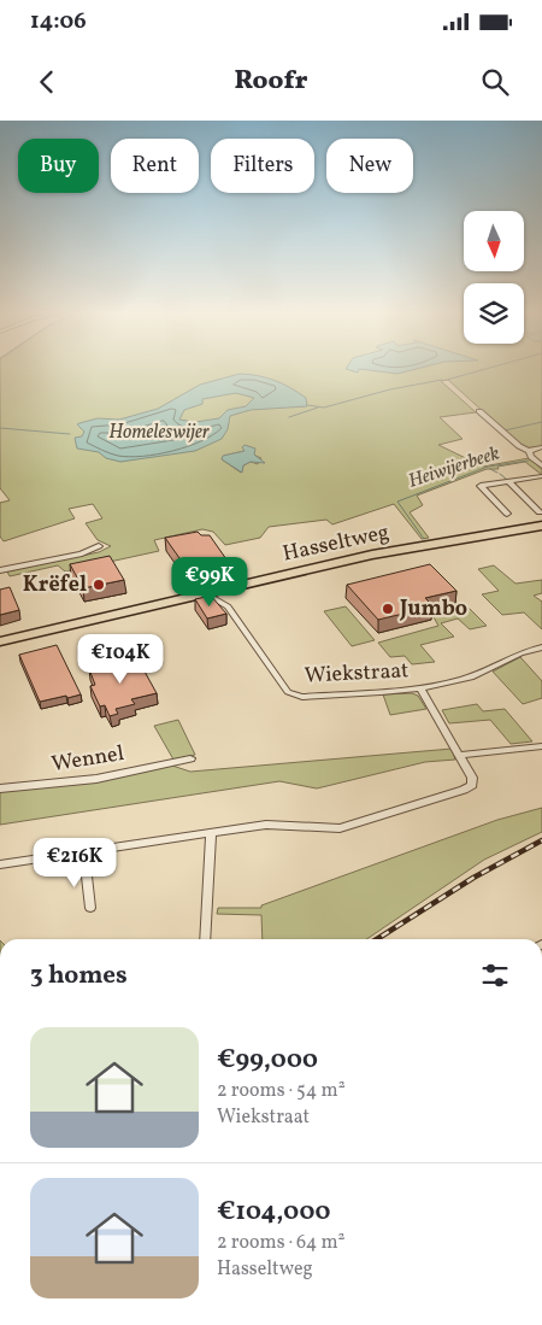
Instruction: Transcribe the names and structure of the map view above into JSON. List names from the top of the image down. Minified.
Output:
{"streets":{"main road":["Hasseltweg"],"street":["Wiekstraat","Wennel"]},"water":["Homeleswijer","Heiwijerbeek"],"places":["Krëfel","Jumbo"],"north":"bottom","page":{"status":"14:06","header":"Roofr","chip":["Buy","Rent","Filters","New"],"price":["€99K","€104K","€216K"],"heading":"3 homes","list":[{"name":"€99,000","note":"2 rooms · 54 m² · Wiekstraat"},{"name":"€104,000","note":"2 rooms · 64 m² · Hasseltweg"}]}}
